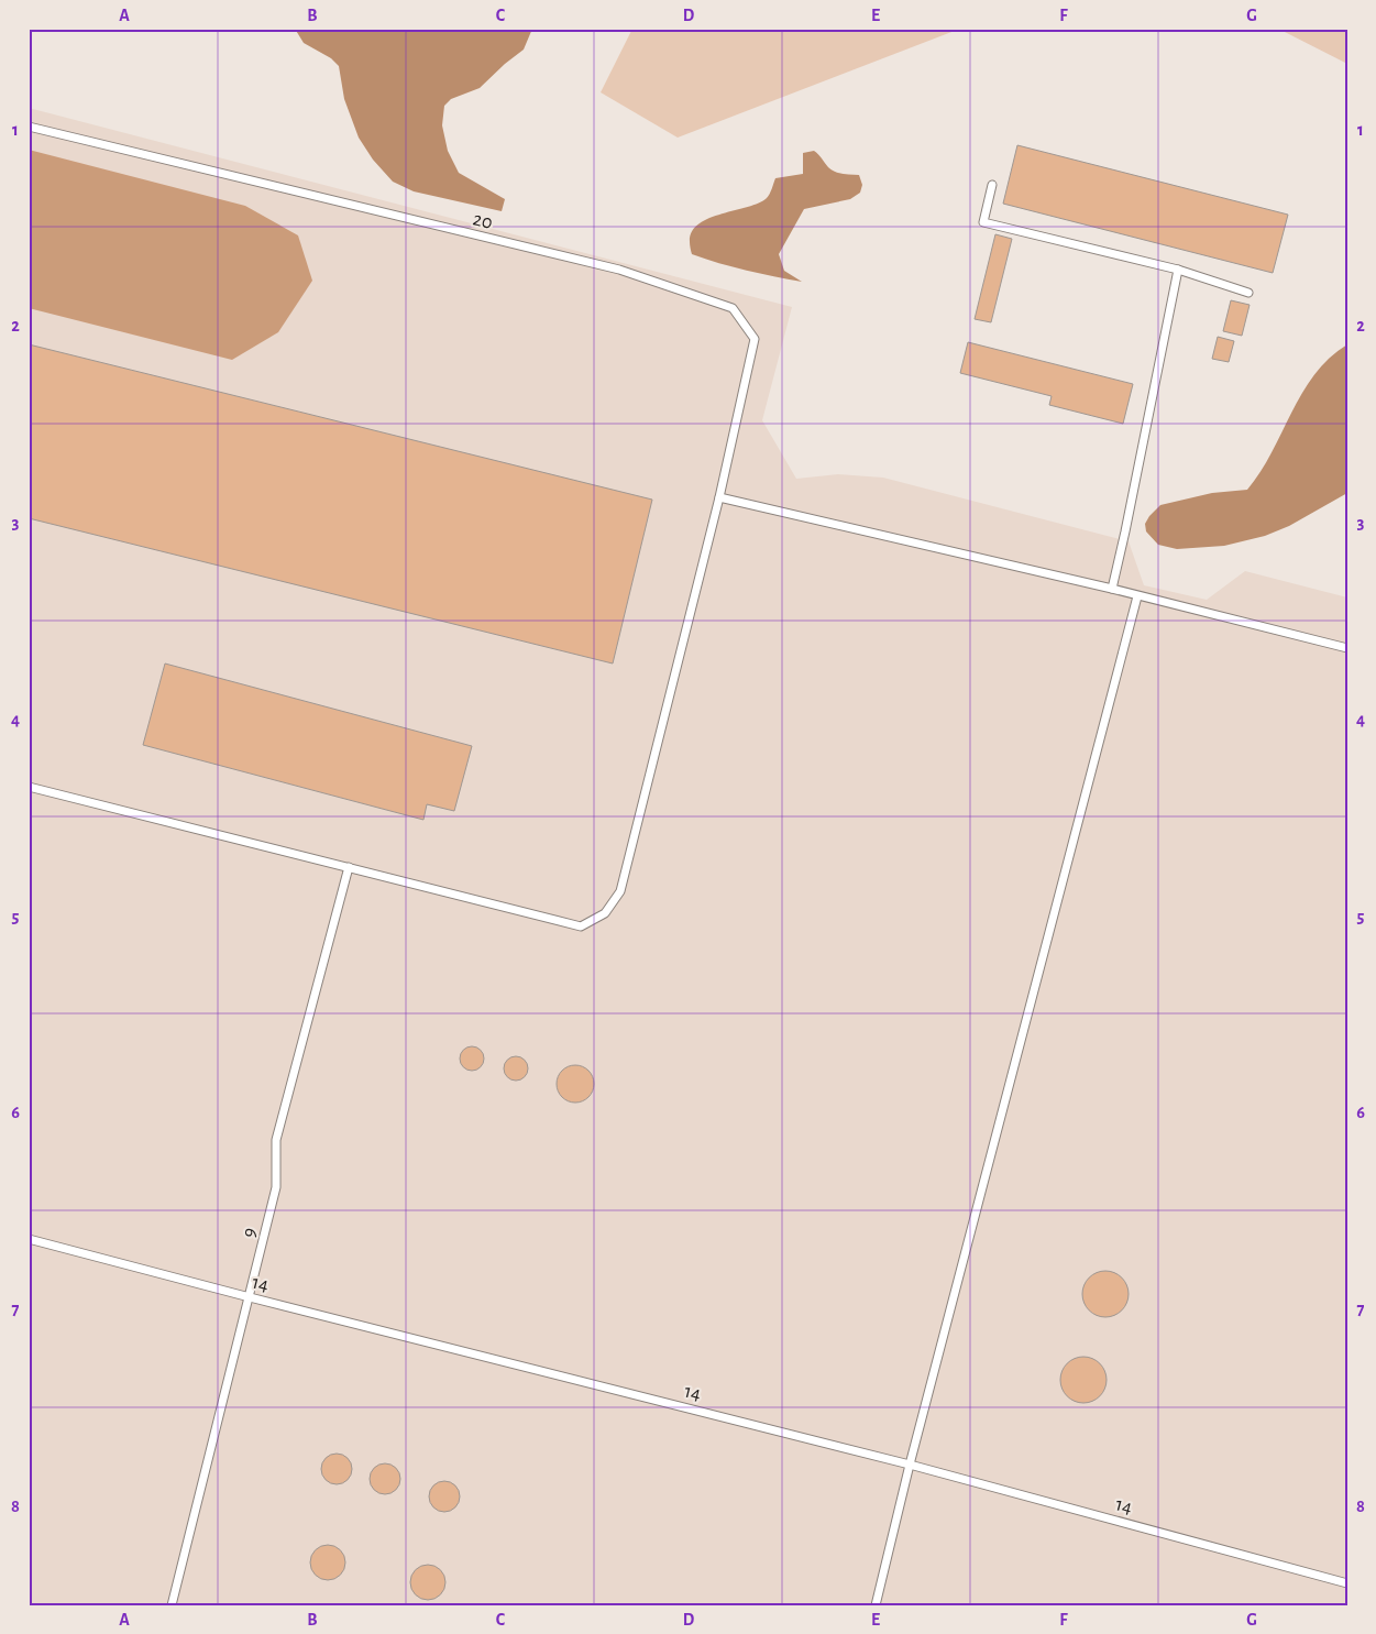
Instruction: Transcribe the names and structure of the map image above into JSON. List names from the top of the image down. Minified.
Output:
{"streets":{"lane":["20","9","14"]},"crossings":[["20","9"],["9","14"]],"grid":{"columns":["A","B","C","D","E","F","G"],"rows":["1","2","3","4","5","6","7","8"]}}
